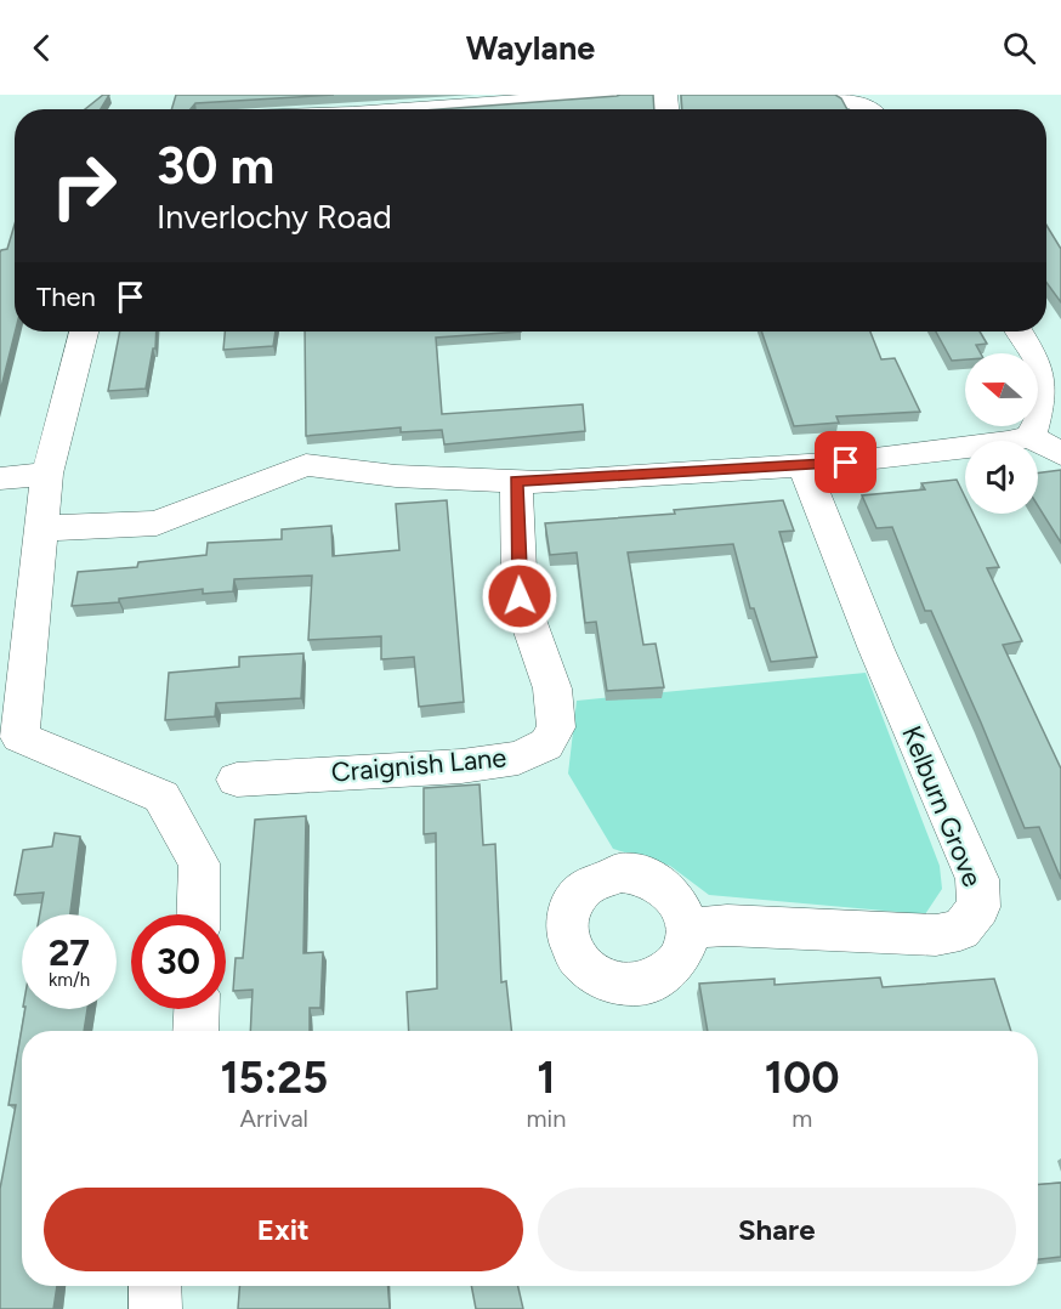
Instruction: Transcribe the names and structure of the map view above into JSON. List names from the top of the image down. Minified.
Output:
{"streets":{"street":["Craignish Lane","Kelburn Grove"]},"north":"left","page":{"header":"Waylane","turn":["30 m","Inverlochy Road"],"then":"Then","speed":"27 km/h","limit":"30","eta":["15:25","Arrival","1","min","100","m"],"buttons":["Exit","Share"]}}
